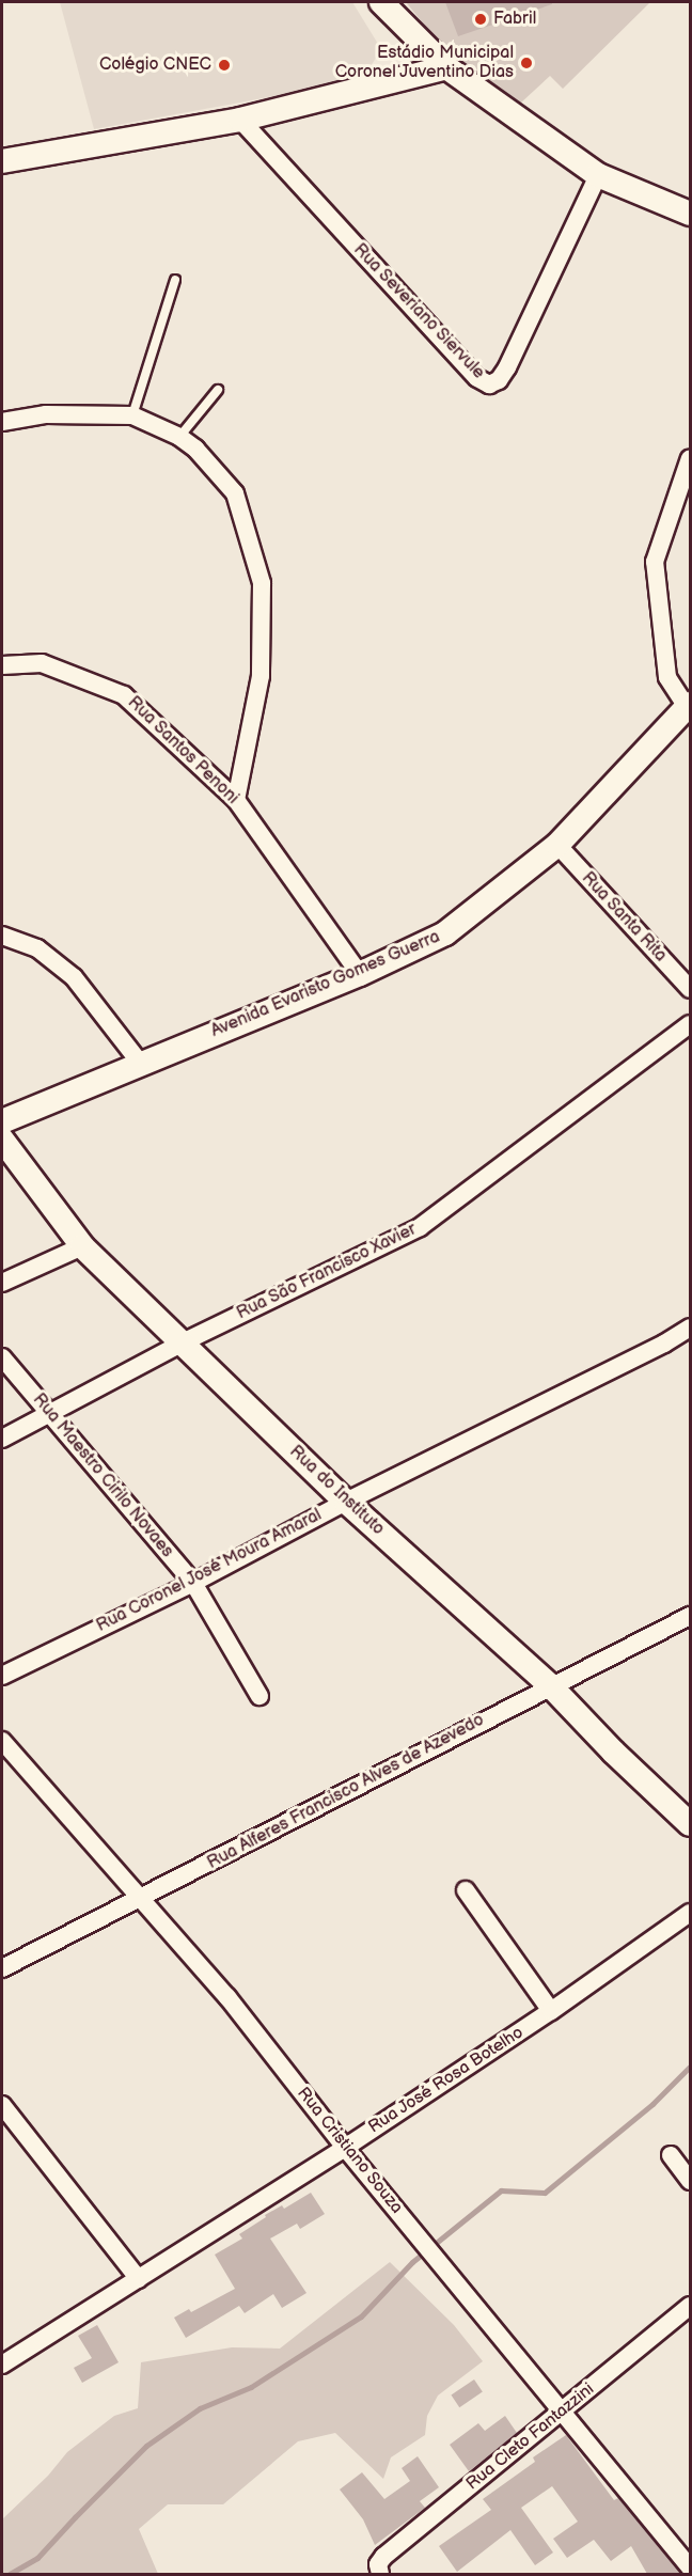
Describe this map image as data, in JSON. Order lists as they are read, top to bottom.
{
  "streets": {
    "main road": ["Avenida Evaristo Gomes Guerra", "Rua do Instituto"],
    "street": [
      "Rua Severiano Siervule",
      "Rua Santos Penoni",
      "Rua Santa Rita",
      "Rua São Francisco Xavier",
      "Rua Maestro Cirilo Novaes",
      "Rua Coronel José Moura Amaral",
      "Rua Alferes Francisco Alves de Azevedo",
      "Rua José Rosa Botelho",
      "Rua Cristiano Souza",
      "Rua Cleto Fantazzini"
    ]
  },
  "crossings": [
    ["Rua Santos Penoni", "Avenida Evaristo Gomes Guerra"],
    ["Rua Santa Rita", "Avenida Evaristo Gomes Guerra"],
    ["Rua São Francisco Xavier", "Rua Maestro Cirilo Novaes"],
    ["Rua São Francisco Xavier", "Rua do Instituto"],
    ["Rua Maestro Cirilo Novaes", "Rua Coronel José Moura Amaral"],
    ["Rua do Instituto", "Rua Coronel José Moura Amaral"],
    ["Rua do Instituto", "Rua Alferes Francisco Alves de Azevedo"],
    ["Rua Alferes Francisco Alves de Azevedo", "Rua Cristiano Souza"],
    ["Rua José Rosa Botelho", "Rua Cristiano Souza"],
    ["Rua Cristiano Souza", "Rua Cleto Fantazzini"]
  ],
  "places": ["Fabril", "Estádio Municipal Coronel Juventino Dias", "Colégio CNEC"]
}
